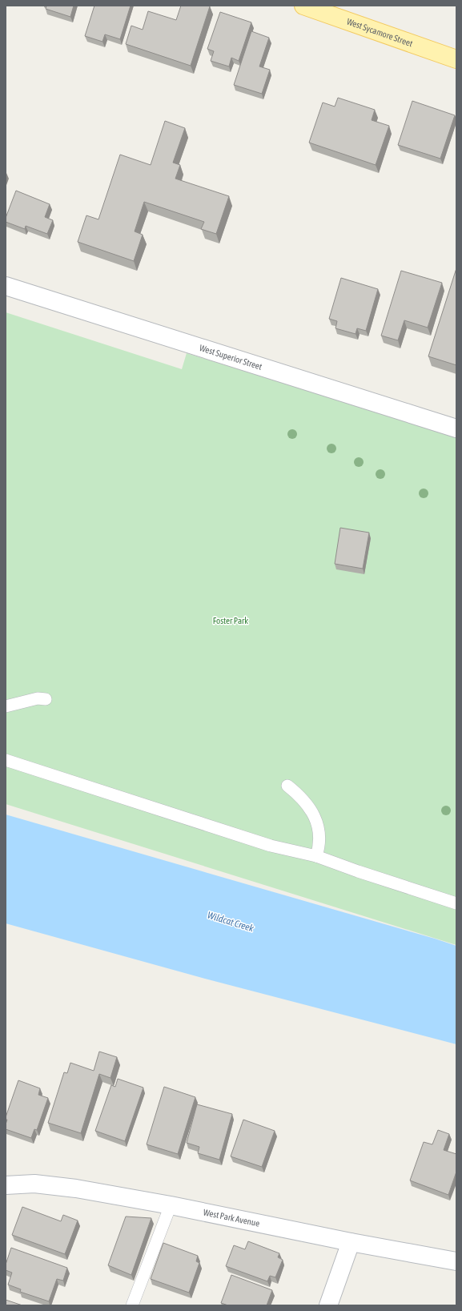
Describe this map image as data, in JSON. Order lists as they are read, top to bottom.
{
  "streets": {
    "main road": ["West Sycamore Street"],
    "street": ["West Superior Street", "West Park Avenue"]
  },
  "water": ["Wildcat Creek"],
  "parks": ["Foster Park"]
}
